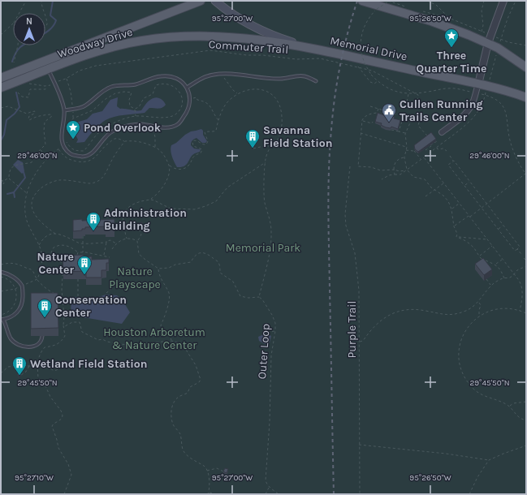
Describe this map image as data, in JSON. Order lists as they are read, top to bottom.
{
  "streets": {
    "main road": ["Woodway Drive", "Memorial Drive"],
    "path": ["Commuter Trail", "Purple Trail", "Outer Loop"]
  },
  "crossings": [
    ["Woodway Drive", "Memorial Drive"]
  ],
  "parks": ["Memorial Park", "Nature Playscape", "Houston Arboretum & Nature Center"],
  "places": {
    "place": ["Three Quarter Time", "Pond Overlook"],
    "public building": ["Cullen Running Trails Center"],
    "building": [
      "Savanna Field Station",
      "Administration Building",
      "Nature Center",
      "Conservation Center",
      "Wetland Field Station"
    ]
  },
  "north": "top",
  "coordinates": [
    "95°27'00\"W",
    "95°26'50\"W",
    "29°46'00\"N",
    "29°45'50\"N",
    "95°27'10\"W"
  ]
}
